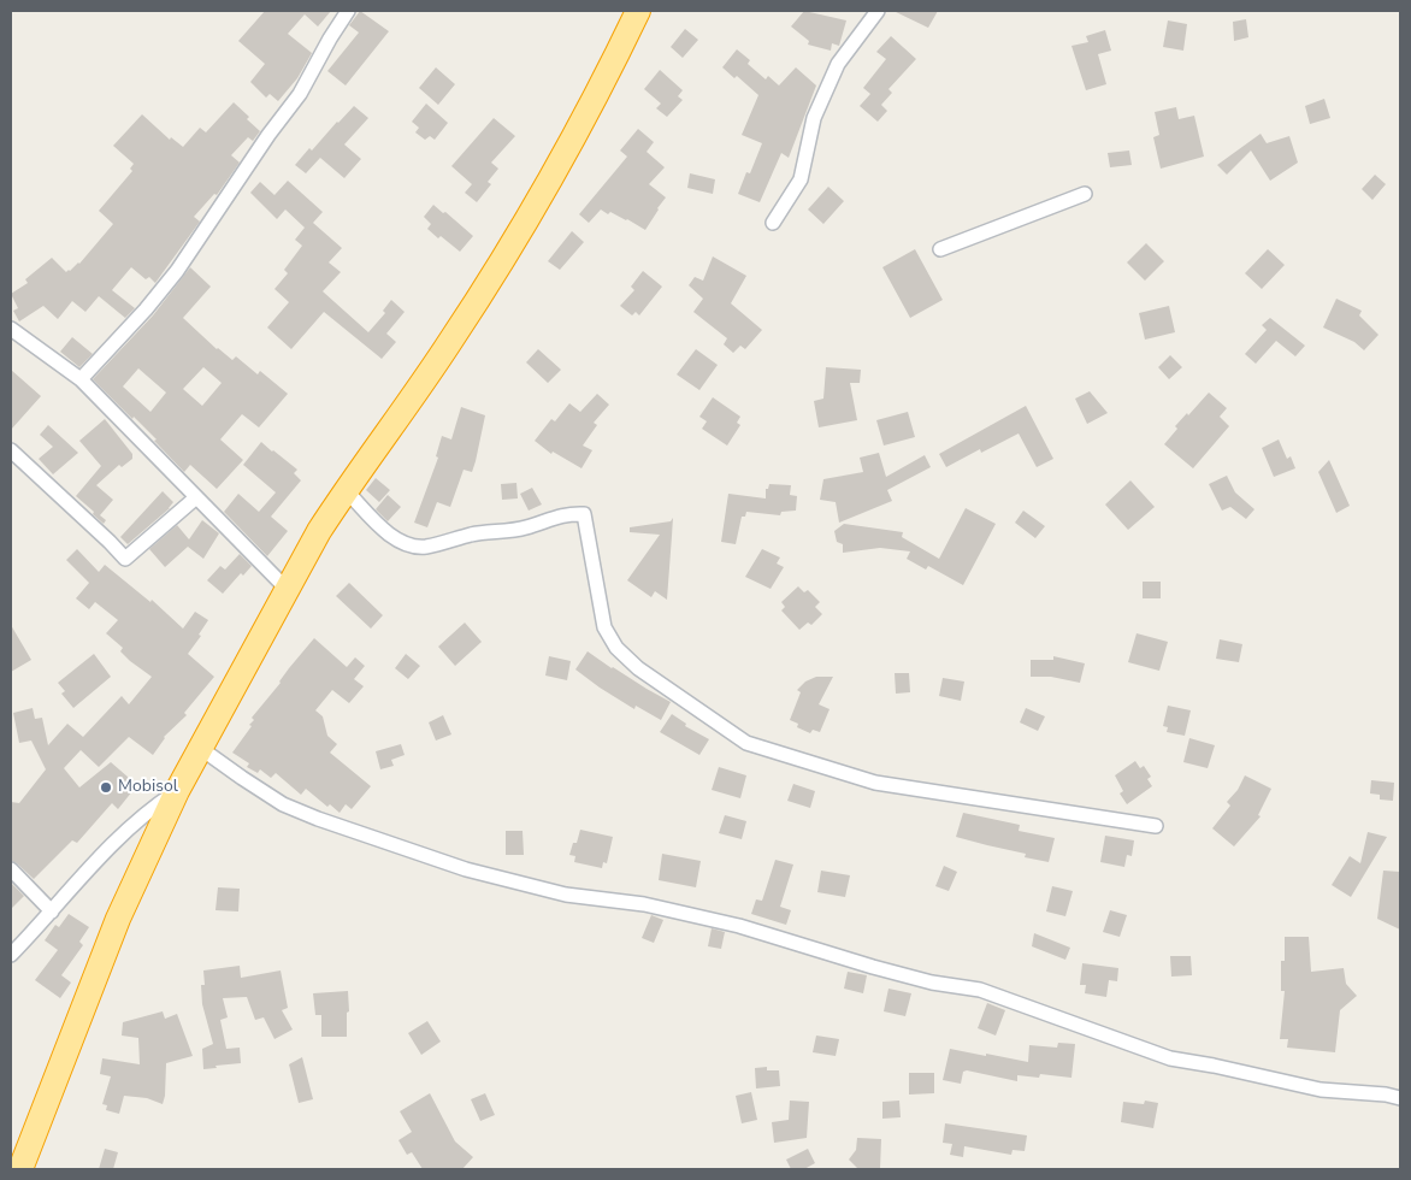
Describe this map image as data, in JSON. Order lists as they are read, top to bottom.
{
  "places": ["Mobisol"]
}
